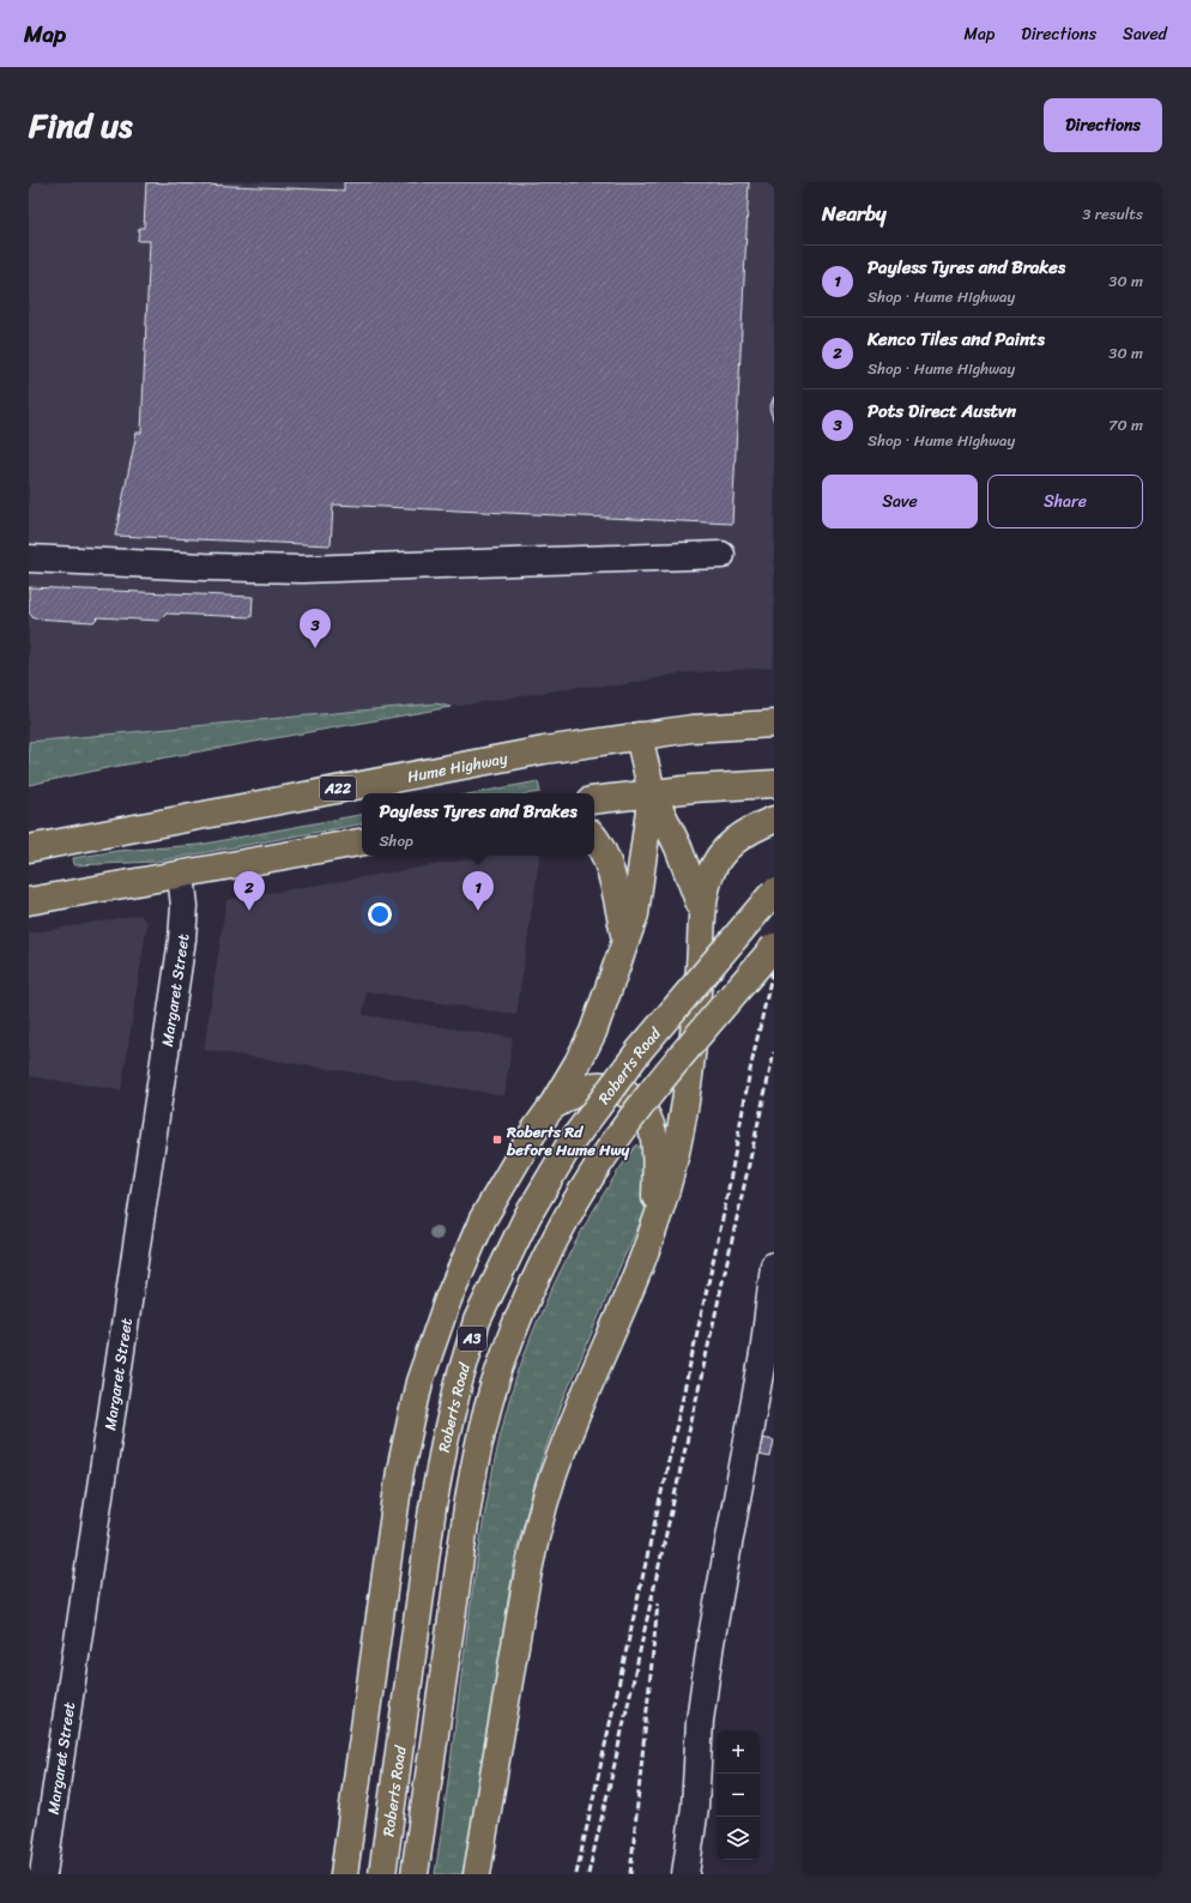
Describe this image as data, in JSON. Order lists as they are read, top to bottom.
{
  "streets": {
    "highway": [
      "Hume Highway",
      "A22",
      "Roberts Road",
      "A3"
    ],
    "street": ["Margaret Street"]
  },
  "places": {
    "transit": ["Roberts Rd before Hume Hwy"]
  },
  "page": {
    "header": "Map",
    "nav": ["Map", "Directions", "Saved"],
    "title": "Find us",
    "buttons": [
      "Directions",
      ["Save", "Share"]
    ],
    "heading": ["Nearby", "3 results"],
    "list": [
      {
        "mark": "1",
        "name": "Payless Tyres and Brakes",
        "note": "Shop · Hume Highway",
        "value": "30 m"
      },
      {
        "mark": "2",
        "name": "Kenco Tiles and Paints",
        "note": "Shop · Hume Highway",
        "value": "30 m"
      },
      {
        "mark": "3",
        "name": "Pots Direct Austvn",
        "note": "Shop · Hume Highway",
        "value": "70 m"
      }
    ],
    "pins": ["3", "1", "2"],
    "popup": ["Payless Tyres and Brakes", "Shop"],
    "map_buttons": ["+", "−"]
  }
}
